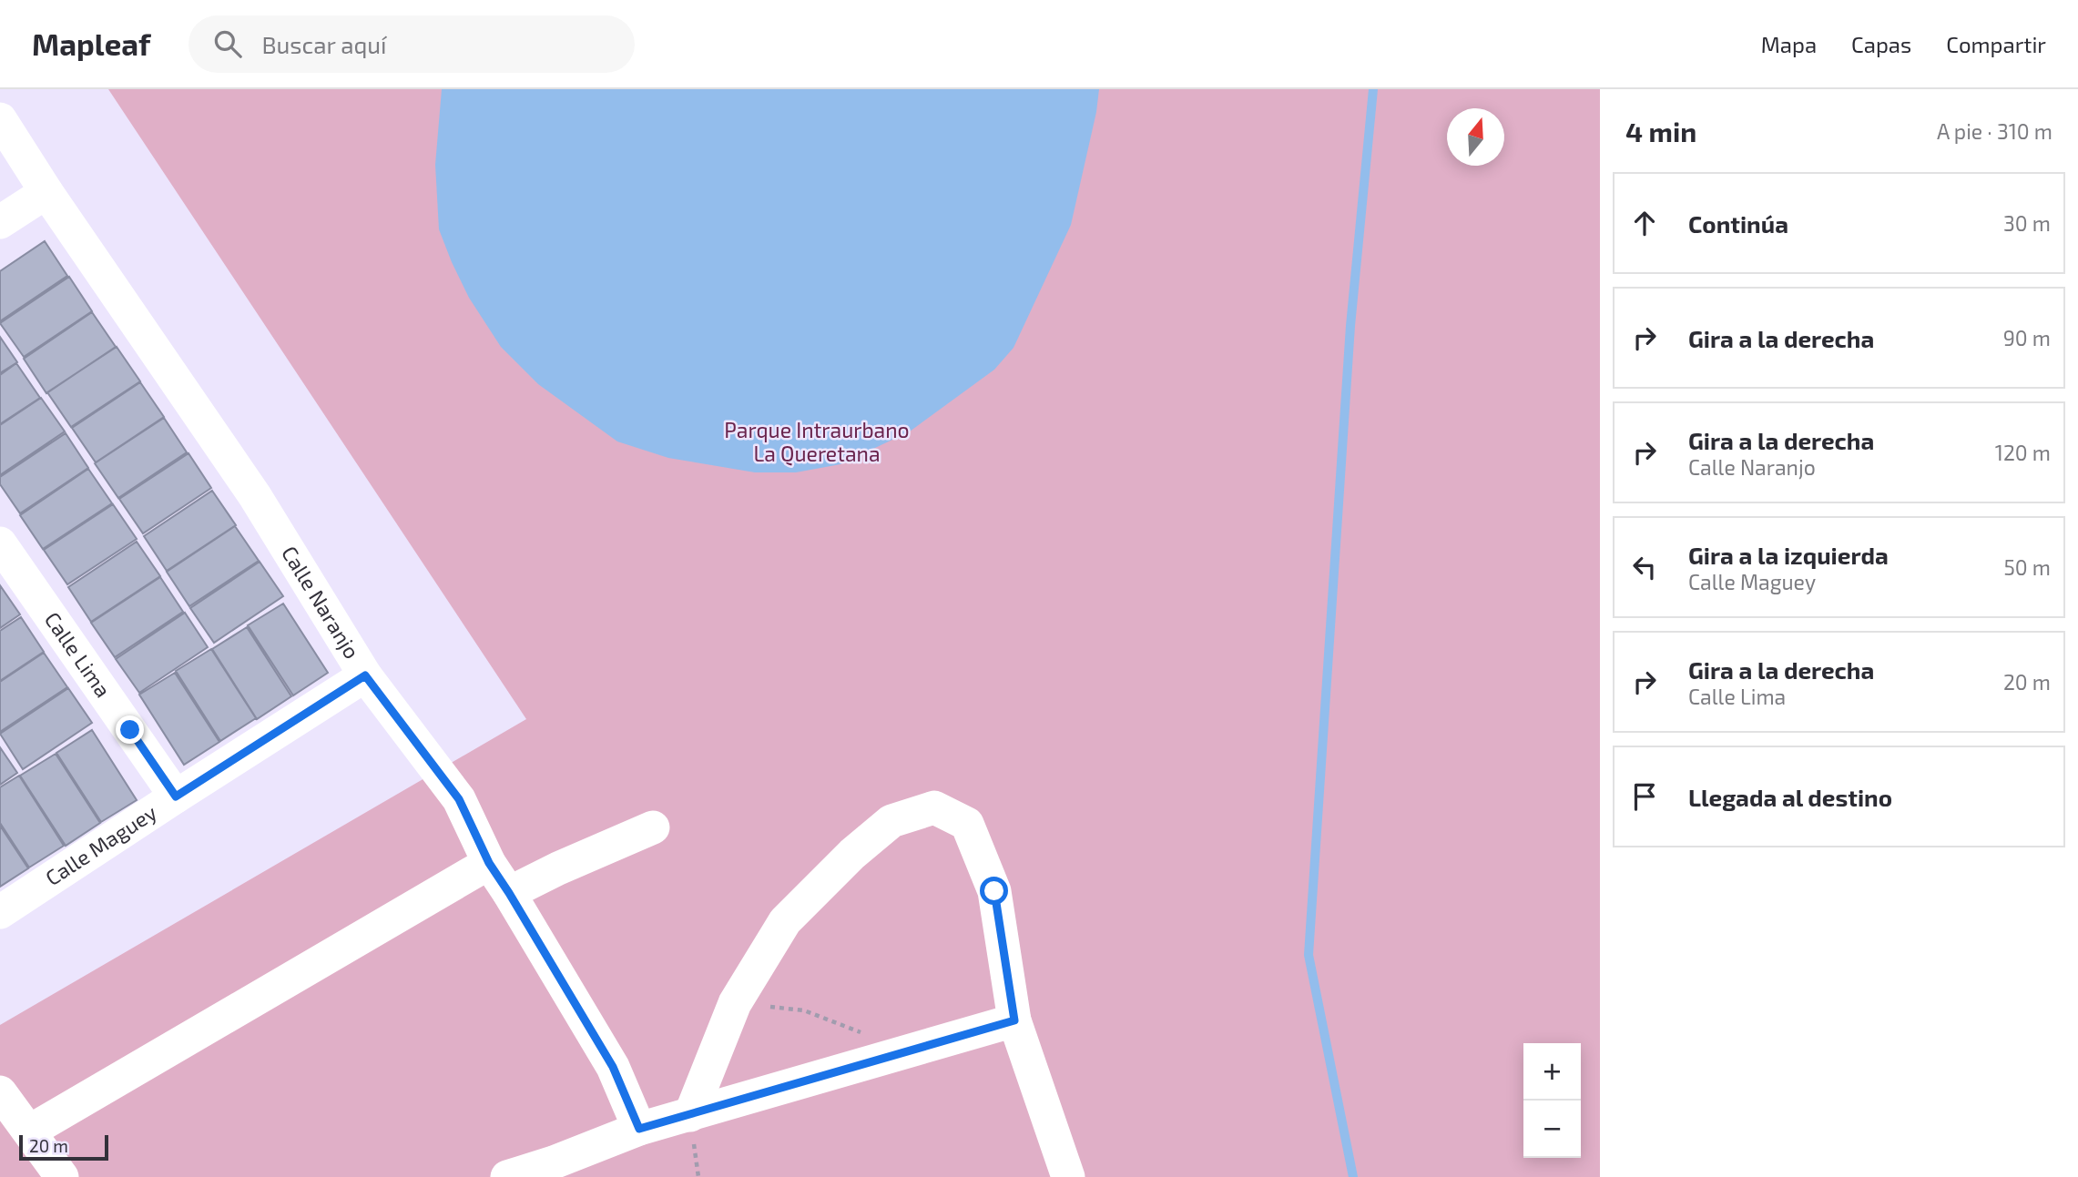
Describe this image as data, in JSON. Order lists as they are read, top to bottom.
{
  "streets": {
    "street": ["Calle Naranjo", "Calle Lima", "Calle Maguey"]
  },
  "crossings": [
    ["Calle Naranjo", "Calle Maguey"],
    ["Calle Lima", "Calle Maguey"]
  ],
  "parks": ["Parque Intraurbano La Queretana"],
  "scale_bar": "20 m",
  "north": "top",
  "page": {
    "header": "Mapleaf",
    "search": "Buscar aquí",
    "nav": ["Mapa", "Capas", "Compartir"],
    "heading": ["4 min", "A pie · 310 m"],
    "list": [
      ["Continúa", "30 m"],
      ["Gira a la derecha", "90 m"],
      ["Gira a la derecha", "Calle Naranjo", "120 m"],
      ["Gira a la izquierda", "Calle Maguey", "50 m"],
      ["Gira a la derecha", "Calle Lima", "20 m"],
      "Llegada al destino"
    ],
    "map_buttons": ["+", "−"],
    "scale": "20 m"
  }
}
